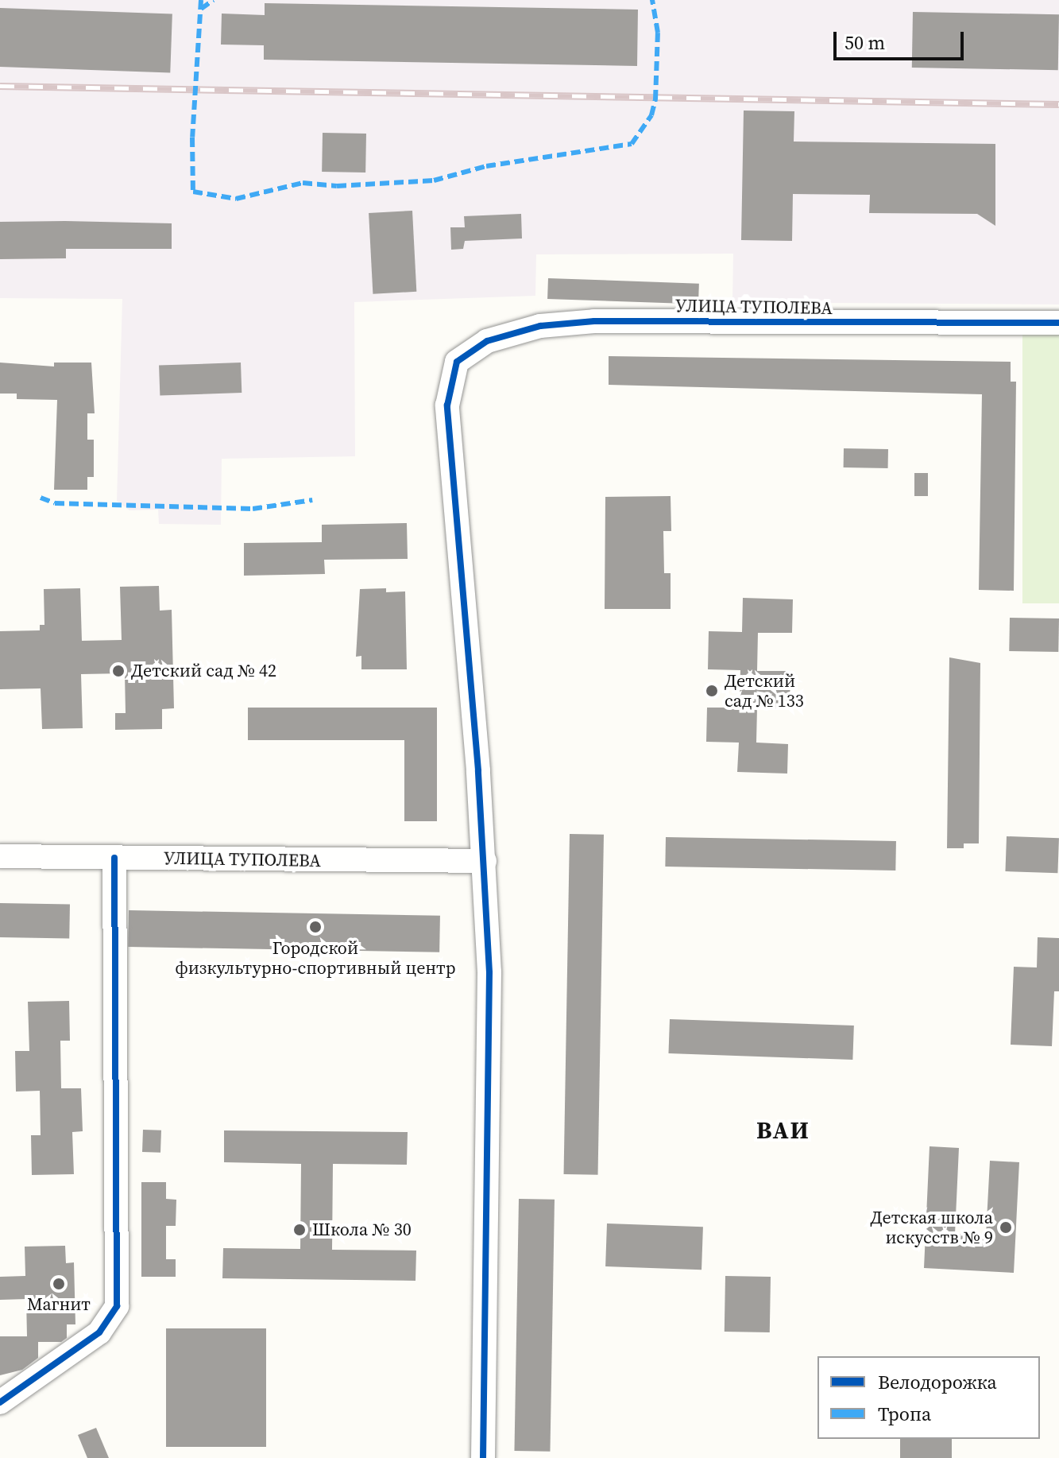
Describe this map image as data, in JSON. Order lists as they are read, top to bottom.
{
  "streets": {
    "street": ["УЛИЦА ТУПОЛЕВА"]
  },
  "districts": ["ВАИ"],
  "places": [
    "Детский сад № 42",
    "Детский сад № 133",
    "Городской физкультурно-спортивный центр",
    "Детская школа искусств № 9",
    "Школа № 30",
    "Магнит"
  ],
  "legend": ["Велодорожка", "Тропа"],
  "scale_bar": "50 m"
}
